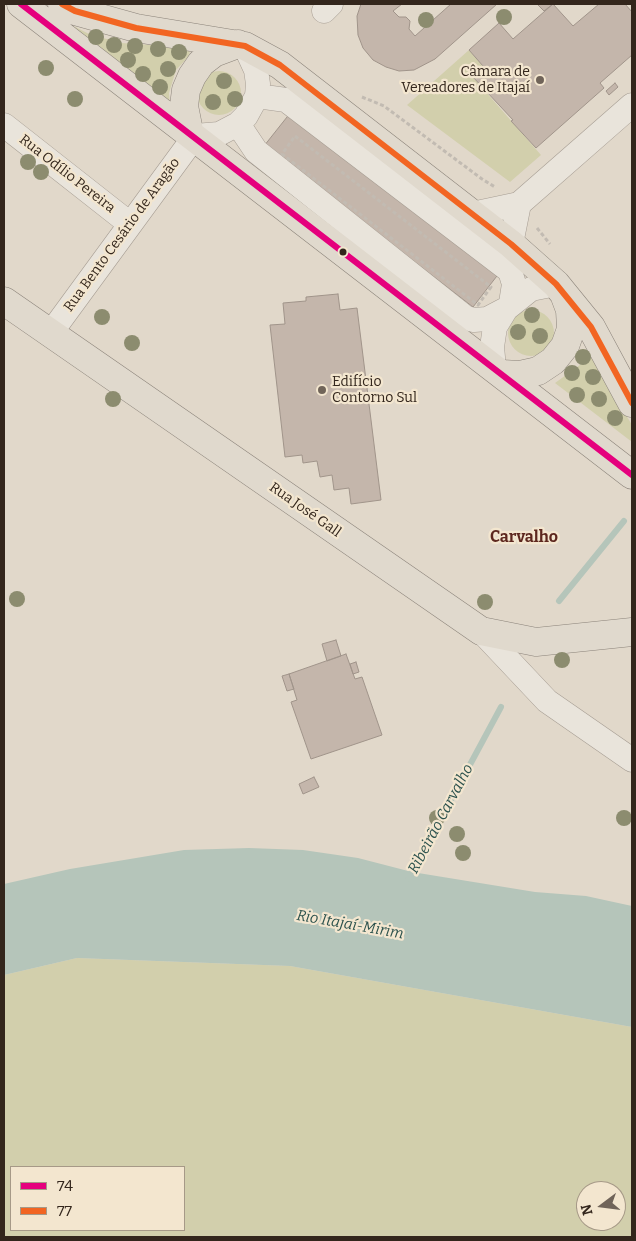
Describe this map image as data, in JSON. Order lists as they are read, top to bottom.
{
  "streets": {
    "main road": ["Rua José Gall"],
    "street": ["Rua Odílio Pereira", "Rua Bento Cesário de Aragão"]
  },
  "crossings": [
    ["Rua Odílio Pereira", "Rua Bento Cesário de Aragão"],
    ["Rua Bento Cesário de Aragão", "Rua José Gall"]
  ],
  "districts": ["Carvalho"],
  "water": ["Ribeirão Carvalho", "Rio Itajaí-Mirim"],
  "places": ["Câmara de Vereadores de Itajaí", "Edifício Contorno Sul"],
  "lines": ["transit line 74", "transit line 77"],
  "legend": ["74", "77"],
  "north": "left"
}
